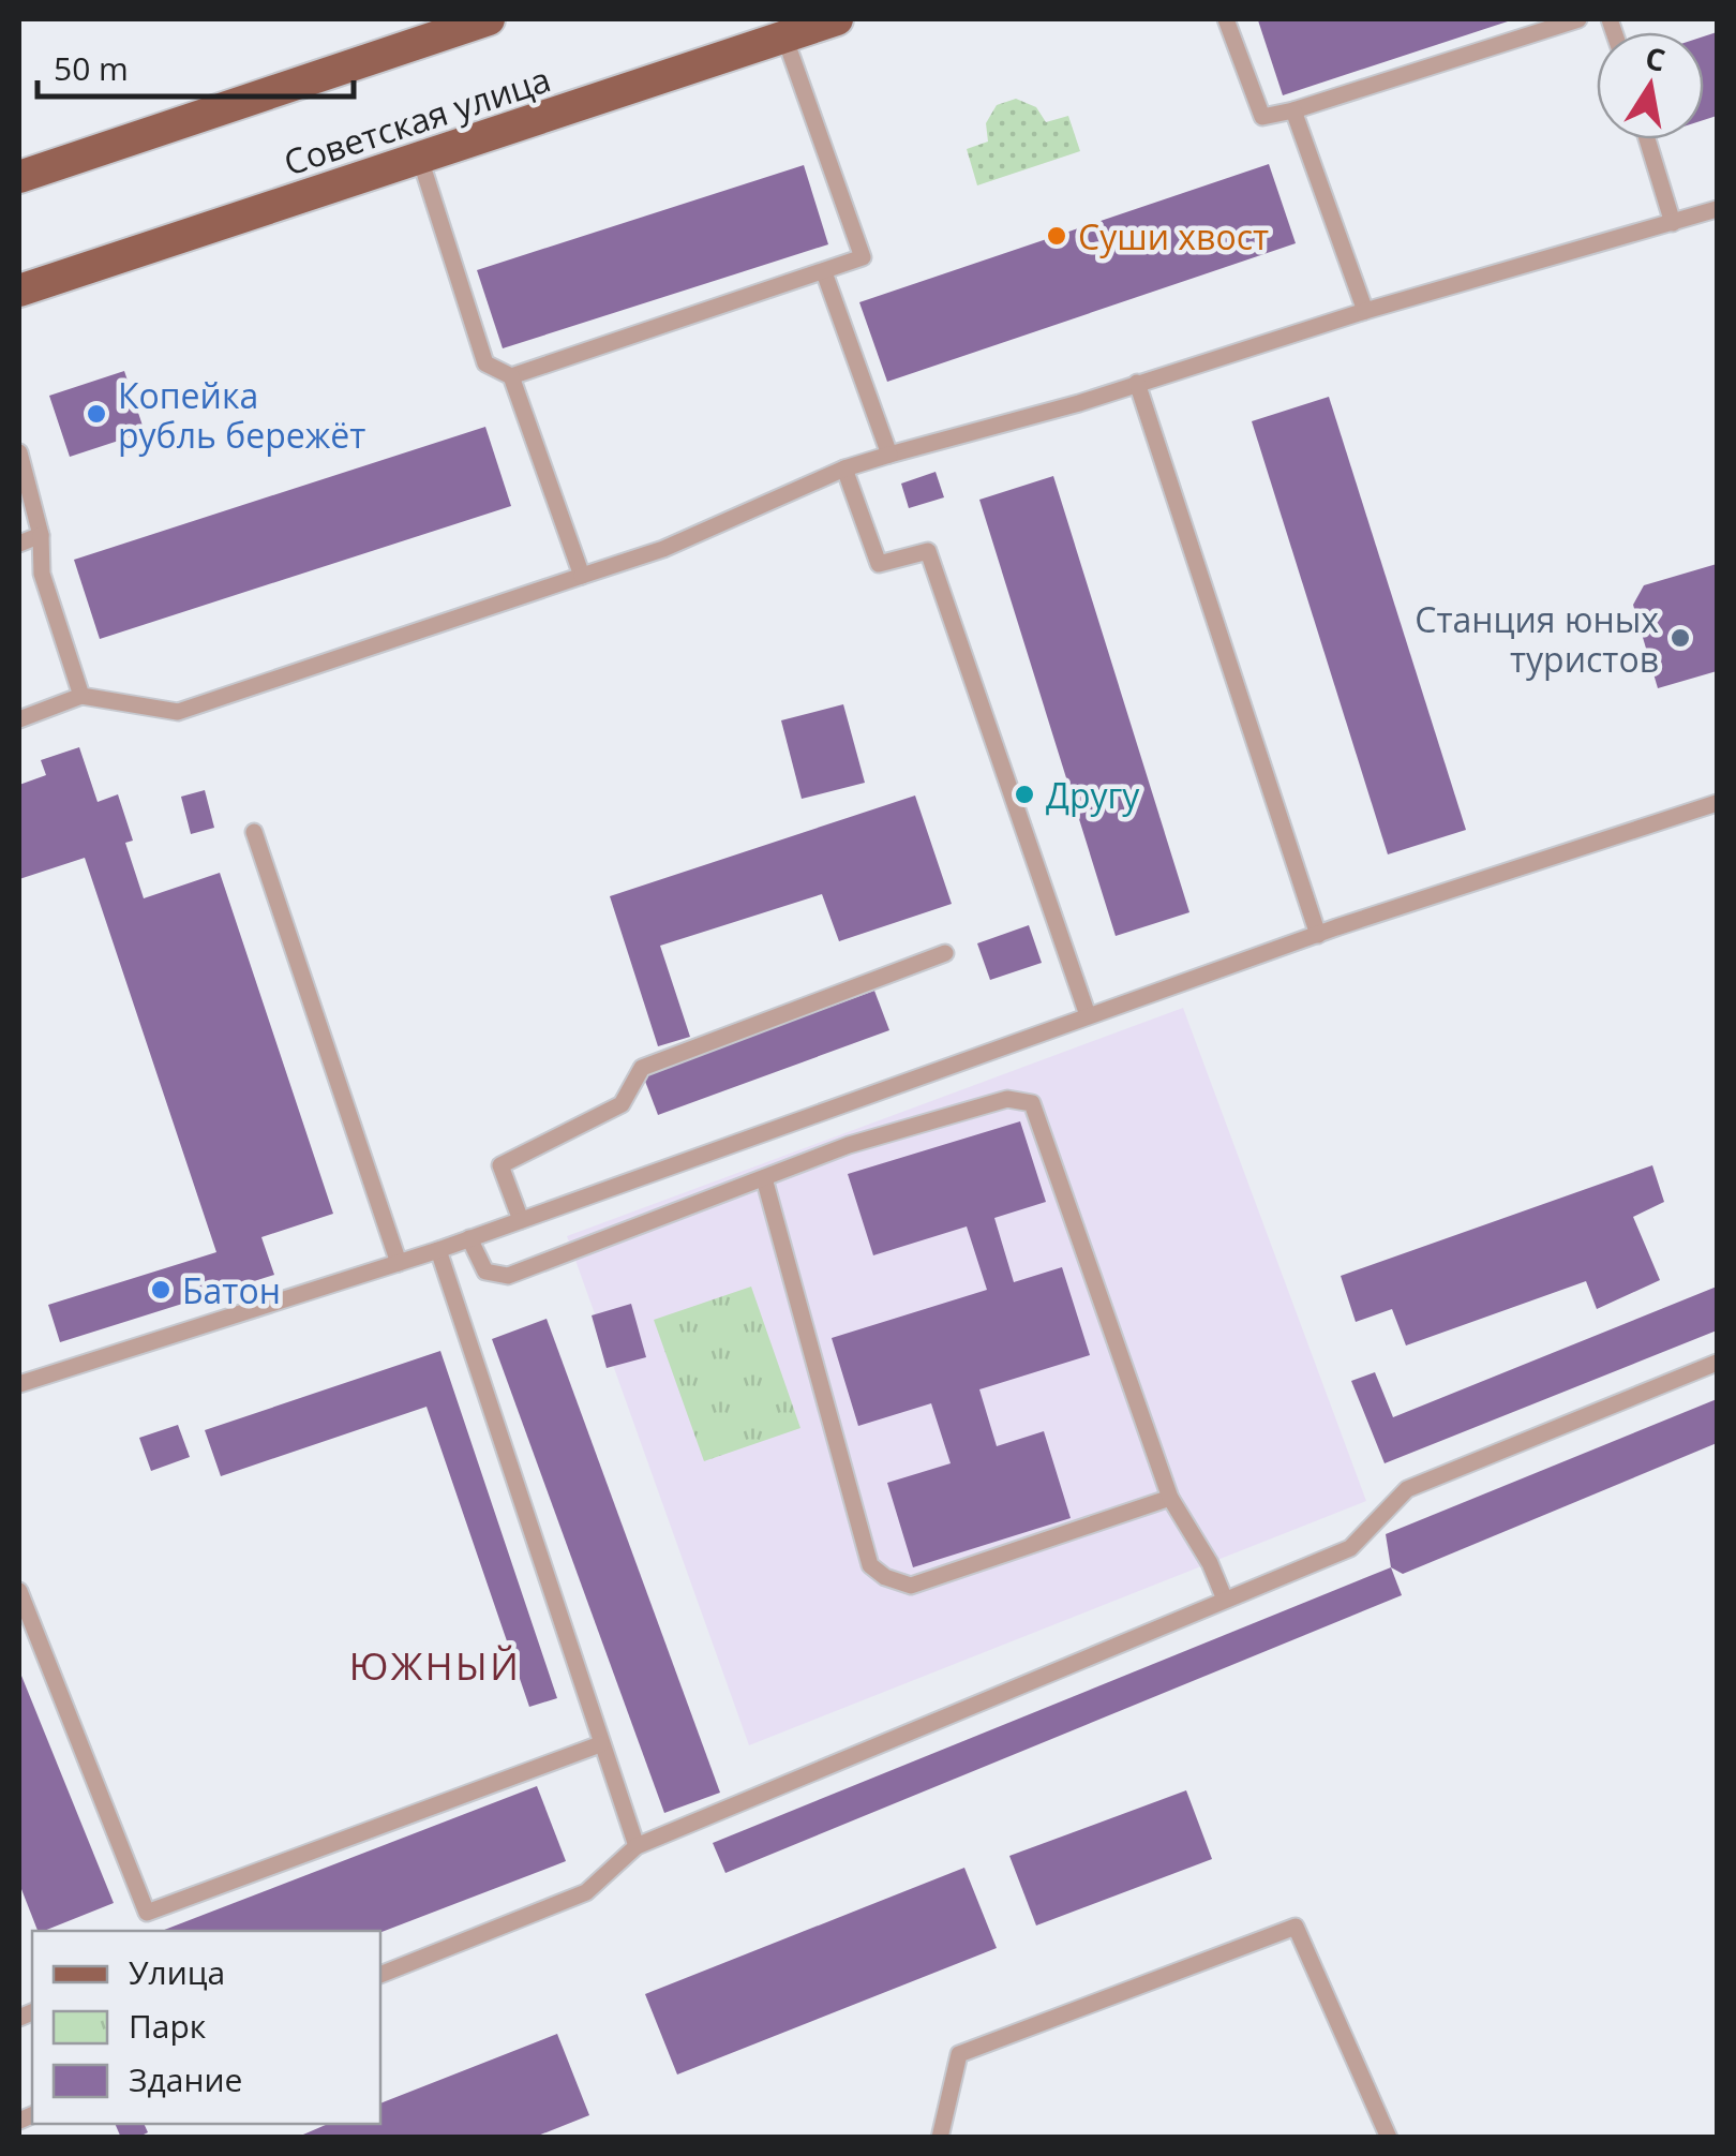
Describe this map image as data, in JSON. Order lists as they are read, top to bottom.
{
  "streets": {
    "main road": ["Советская улица"]
  },
  "districts": ["ЮЖНЫЙ"],
  "places": [
    "Суши хвост",
    "Копейка рубль бережёт",
    "Станция юных туристов",
    "Другу",
    "Батон"
  ],
  "legend": ["Улица", "Парк", "Здание"],
  "scale_bar": "50 m",
  "north": "top"
}
